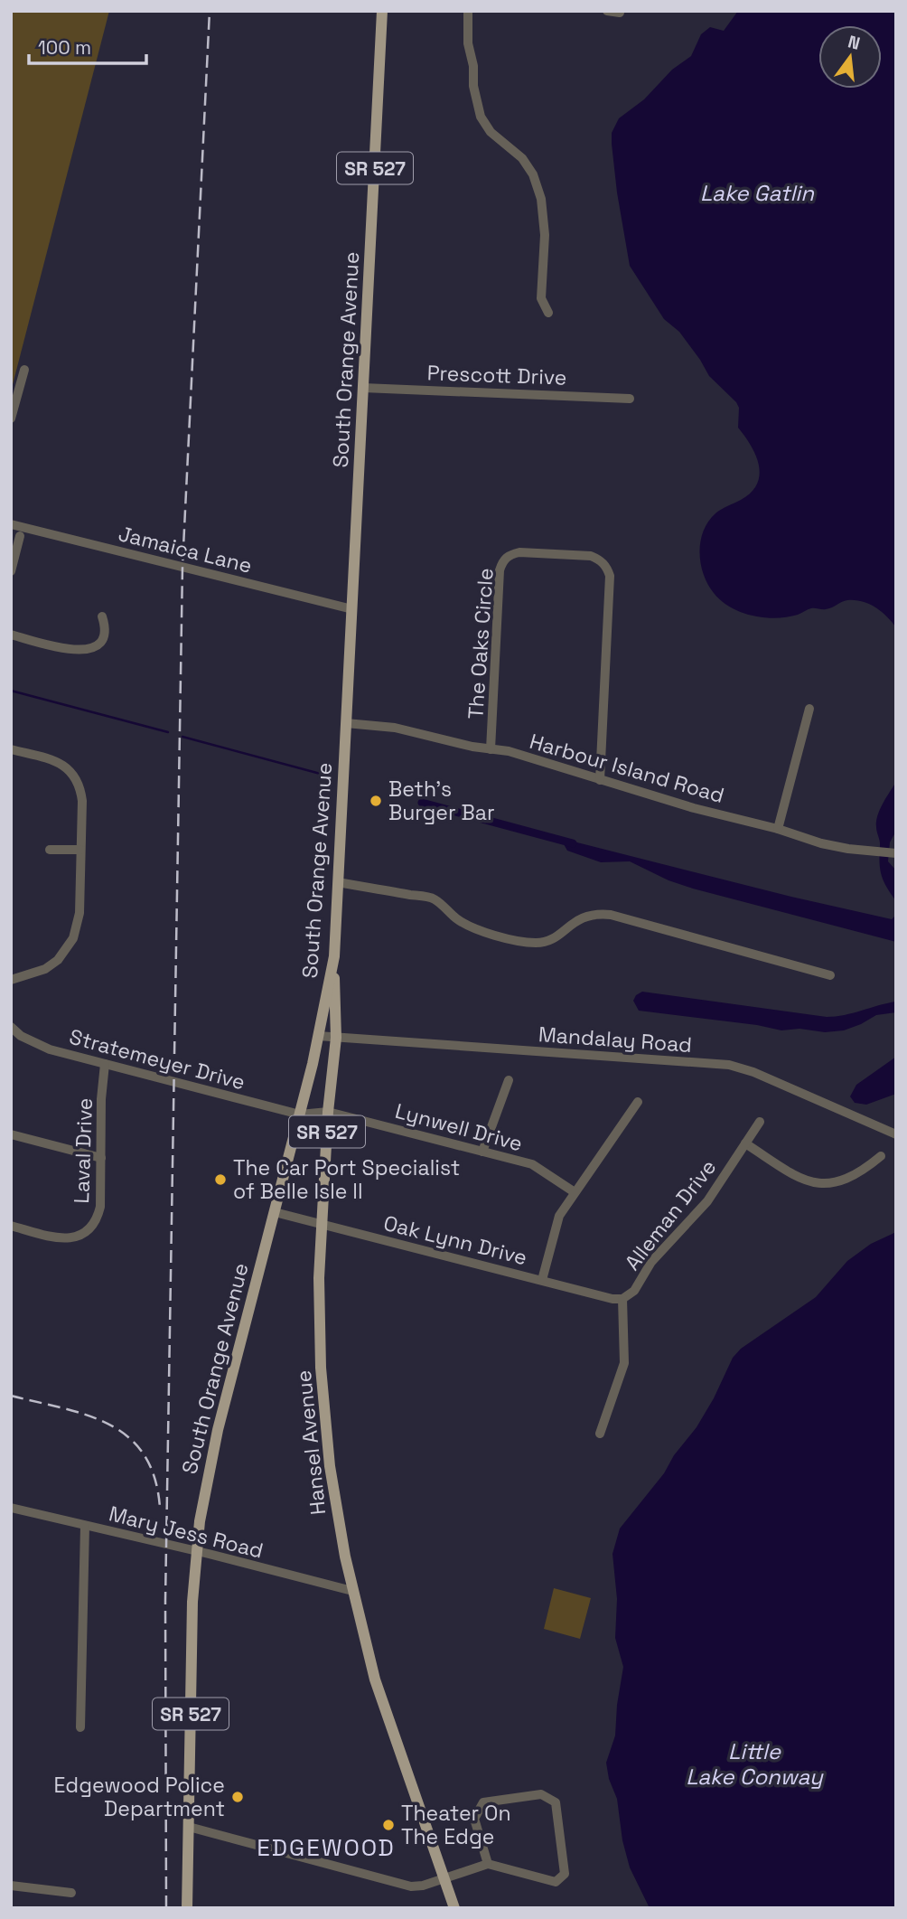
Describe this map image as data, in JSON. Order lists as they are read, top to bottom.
{
  "streets": {
    "main road": ["SR 527", "South Orange Avenue", "Hansel Avenue"],
    "street": [
      "Prescott Drive",
      "Jamaica Lane",
      "The Oaks Circle",
      "Harbour Island Road",
      "Mandalay Road",
      "Stratemeyer Drive",
      "Lynwell Drive",
      "Laval Drive",
      "Alleman Drive",
      "Oak Lynn Drive",
      "Mary Jess Road"
    ]
  },
  "crossings": [
    ["South Orange Avenue", "Prescott Drive"],
    ["South Orange Avenue", "Jamaica Lane"],
    ["South Orange Avenue", "Harbour Island Road"],
    ["South Orange Avenue", "Mandalay Road"],
    ["South Orange Avenue", "Stratemeyer Drive"],
    ["South Orange Avenue", "Lynwell Drive"],
    ["South Orange Avenue", "Oak Lynn Drive"],
    ["South Orange Avenue", "Hansel Avenue"],
    ["South Orange Avenue", "Mary Jess Road"],
    ["The Oaks Circle", "Harbour Island Road"],
    ["Mandalay Road", "Hansel Avenue"],
    ["Stratemeyer Drive", "Lynwell Drive"],
    ["Stratemeyer Drive", "Laval Drive"],
    ["Lynwell Drive", "Hansel Avenue"],
    ["Alleman Drive", "Oak Lynn Drive"],
    ["Oak Lynn Drive", "Hansel Avenue"],
    ["Hansel Avenue", "Mary Jess Road"]
  ],
  "districts": ["EDGEWOOD"],
  "water": ["Lake Gatlin", "Little Lake Conway"],
  "places": [
    "Beth's Burger Bar",
    "The Car Port Specialist of Belle Isle ll",
    "Edgewood Police Department",
    "Theater On The Edge"
  ],
  "scale_bar": "100 m",
  "north": "top"
}
